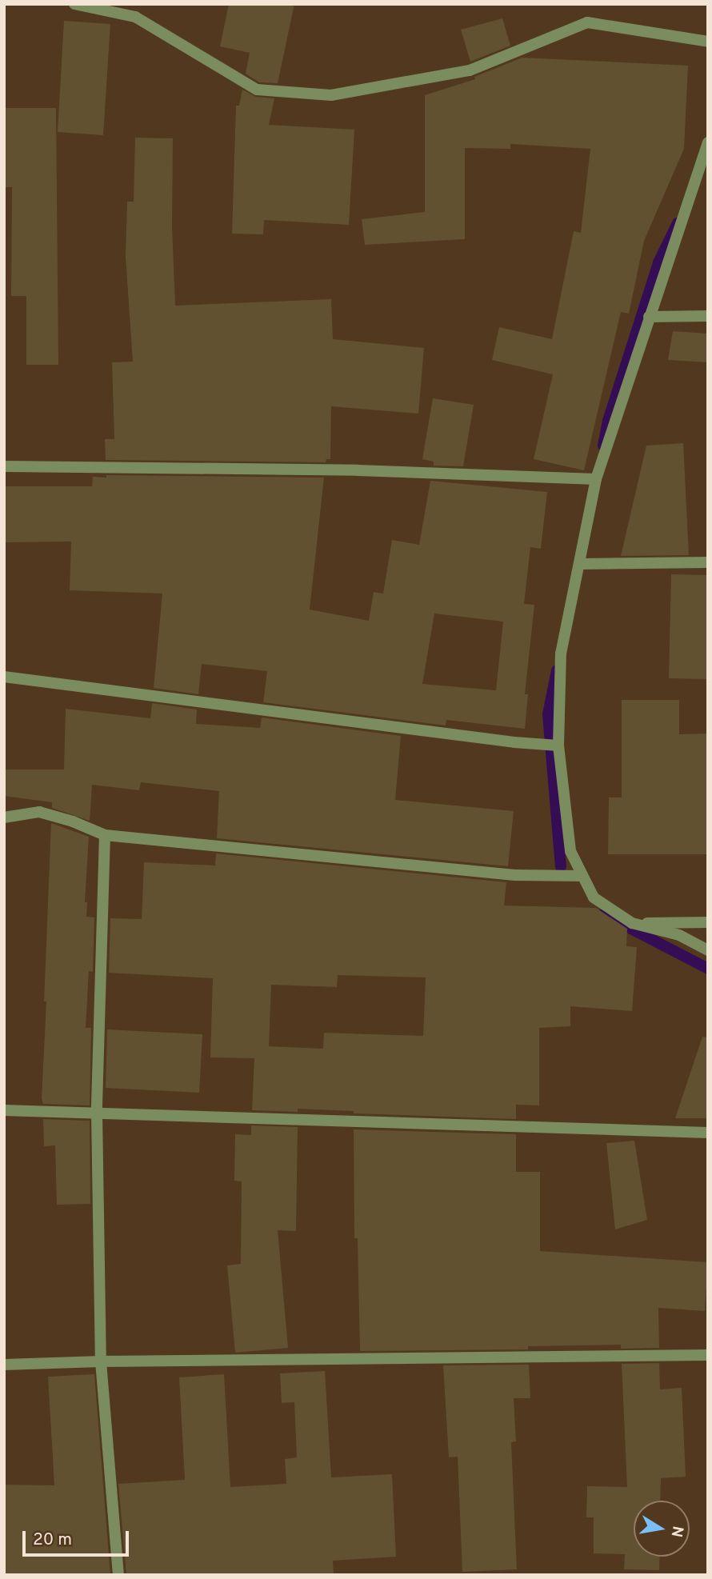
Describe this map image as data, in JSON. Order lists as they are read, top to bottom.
{
  "scale_bar": "20 m",
  "north": "right"
}
